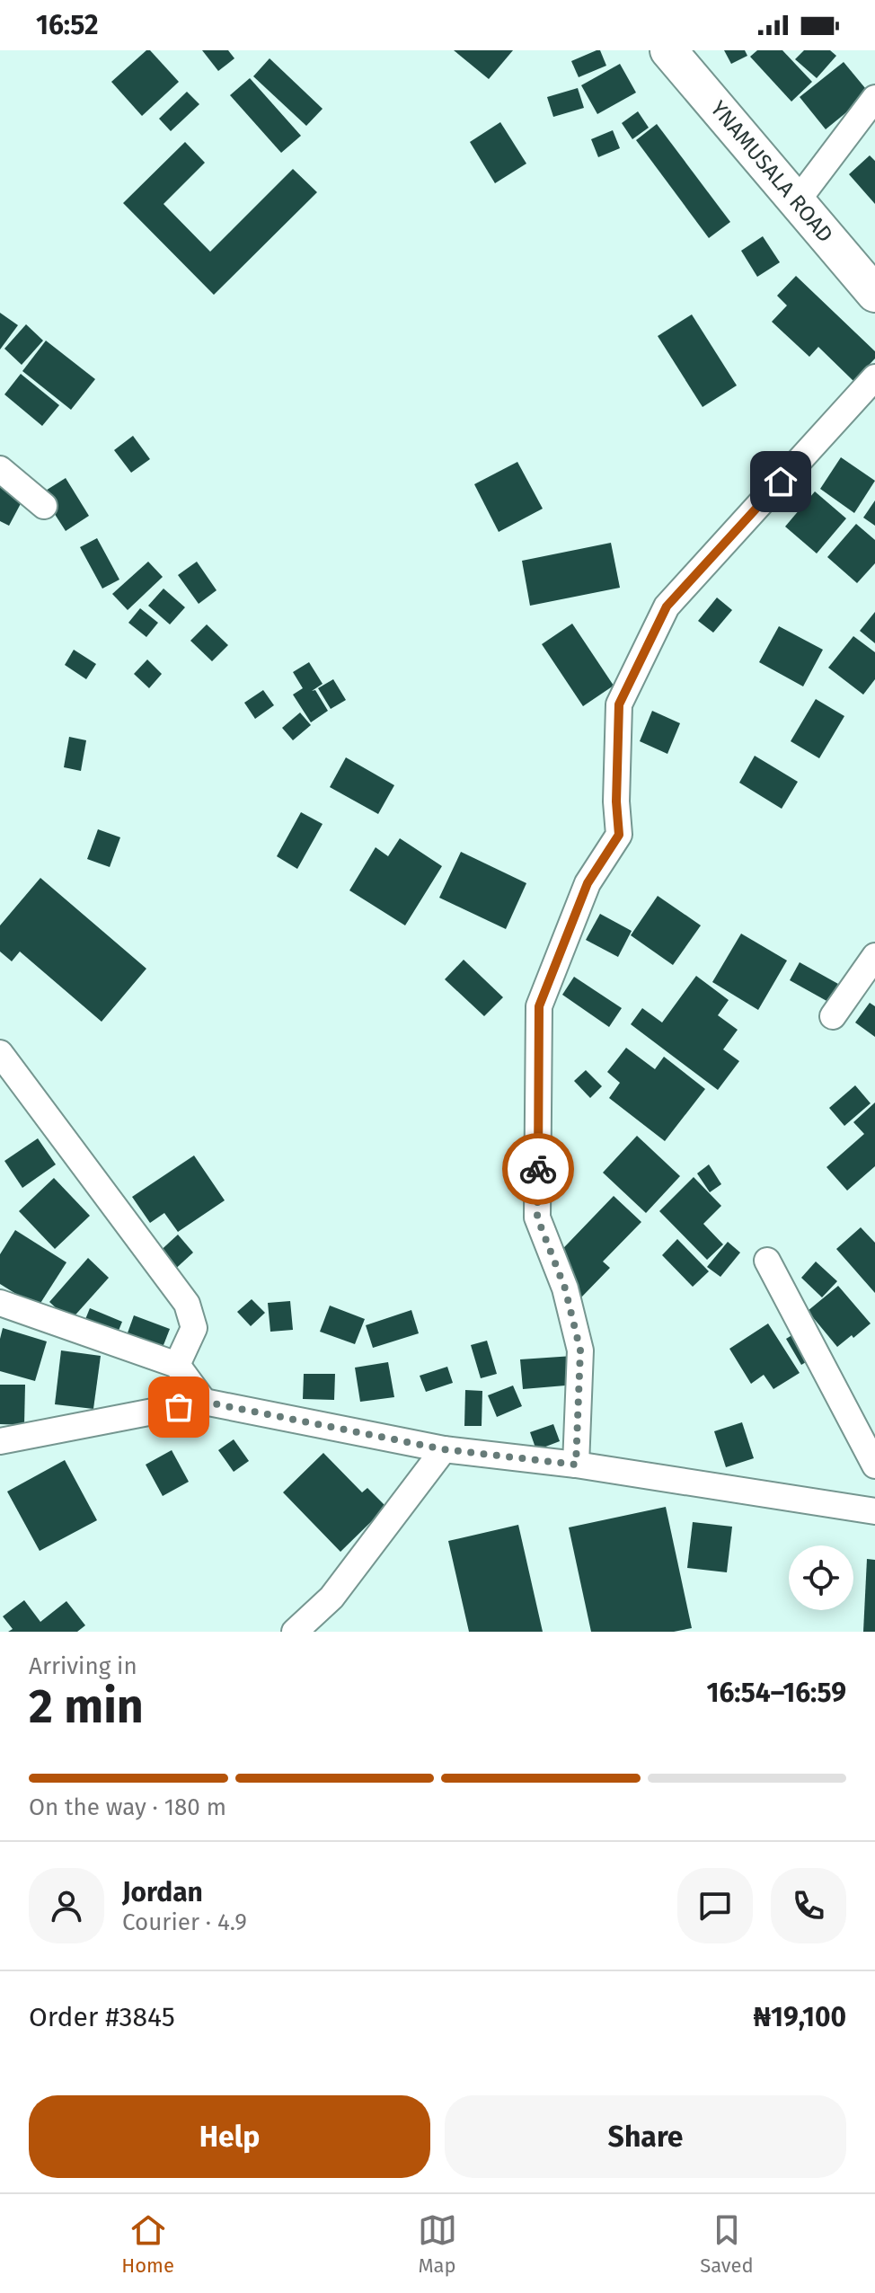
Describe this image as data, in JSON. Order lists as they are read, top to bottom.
{
  "streets": {
    "main road": ["YNAMUSALA ROAD"]
  },
  "page": {
    "status": "16:52",
    "heading": ["2 min", "Arriving in", "16:54–16:59"],
    "panel": [
      "Jordan",
      "Courier · 4.9",
      "Order #3845",
      "₦19,100"
    ],
    "bar": "On the way · 180 m",
    "buttons": ["Help", "Share"],
    "tabs": ["Home", "Map", "Saved"]
  }
}
